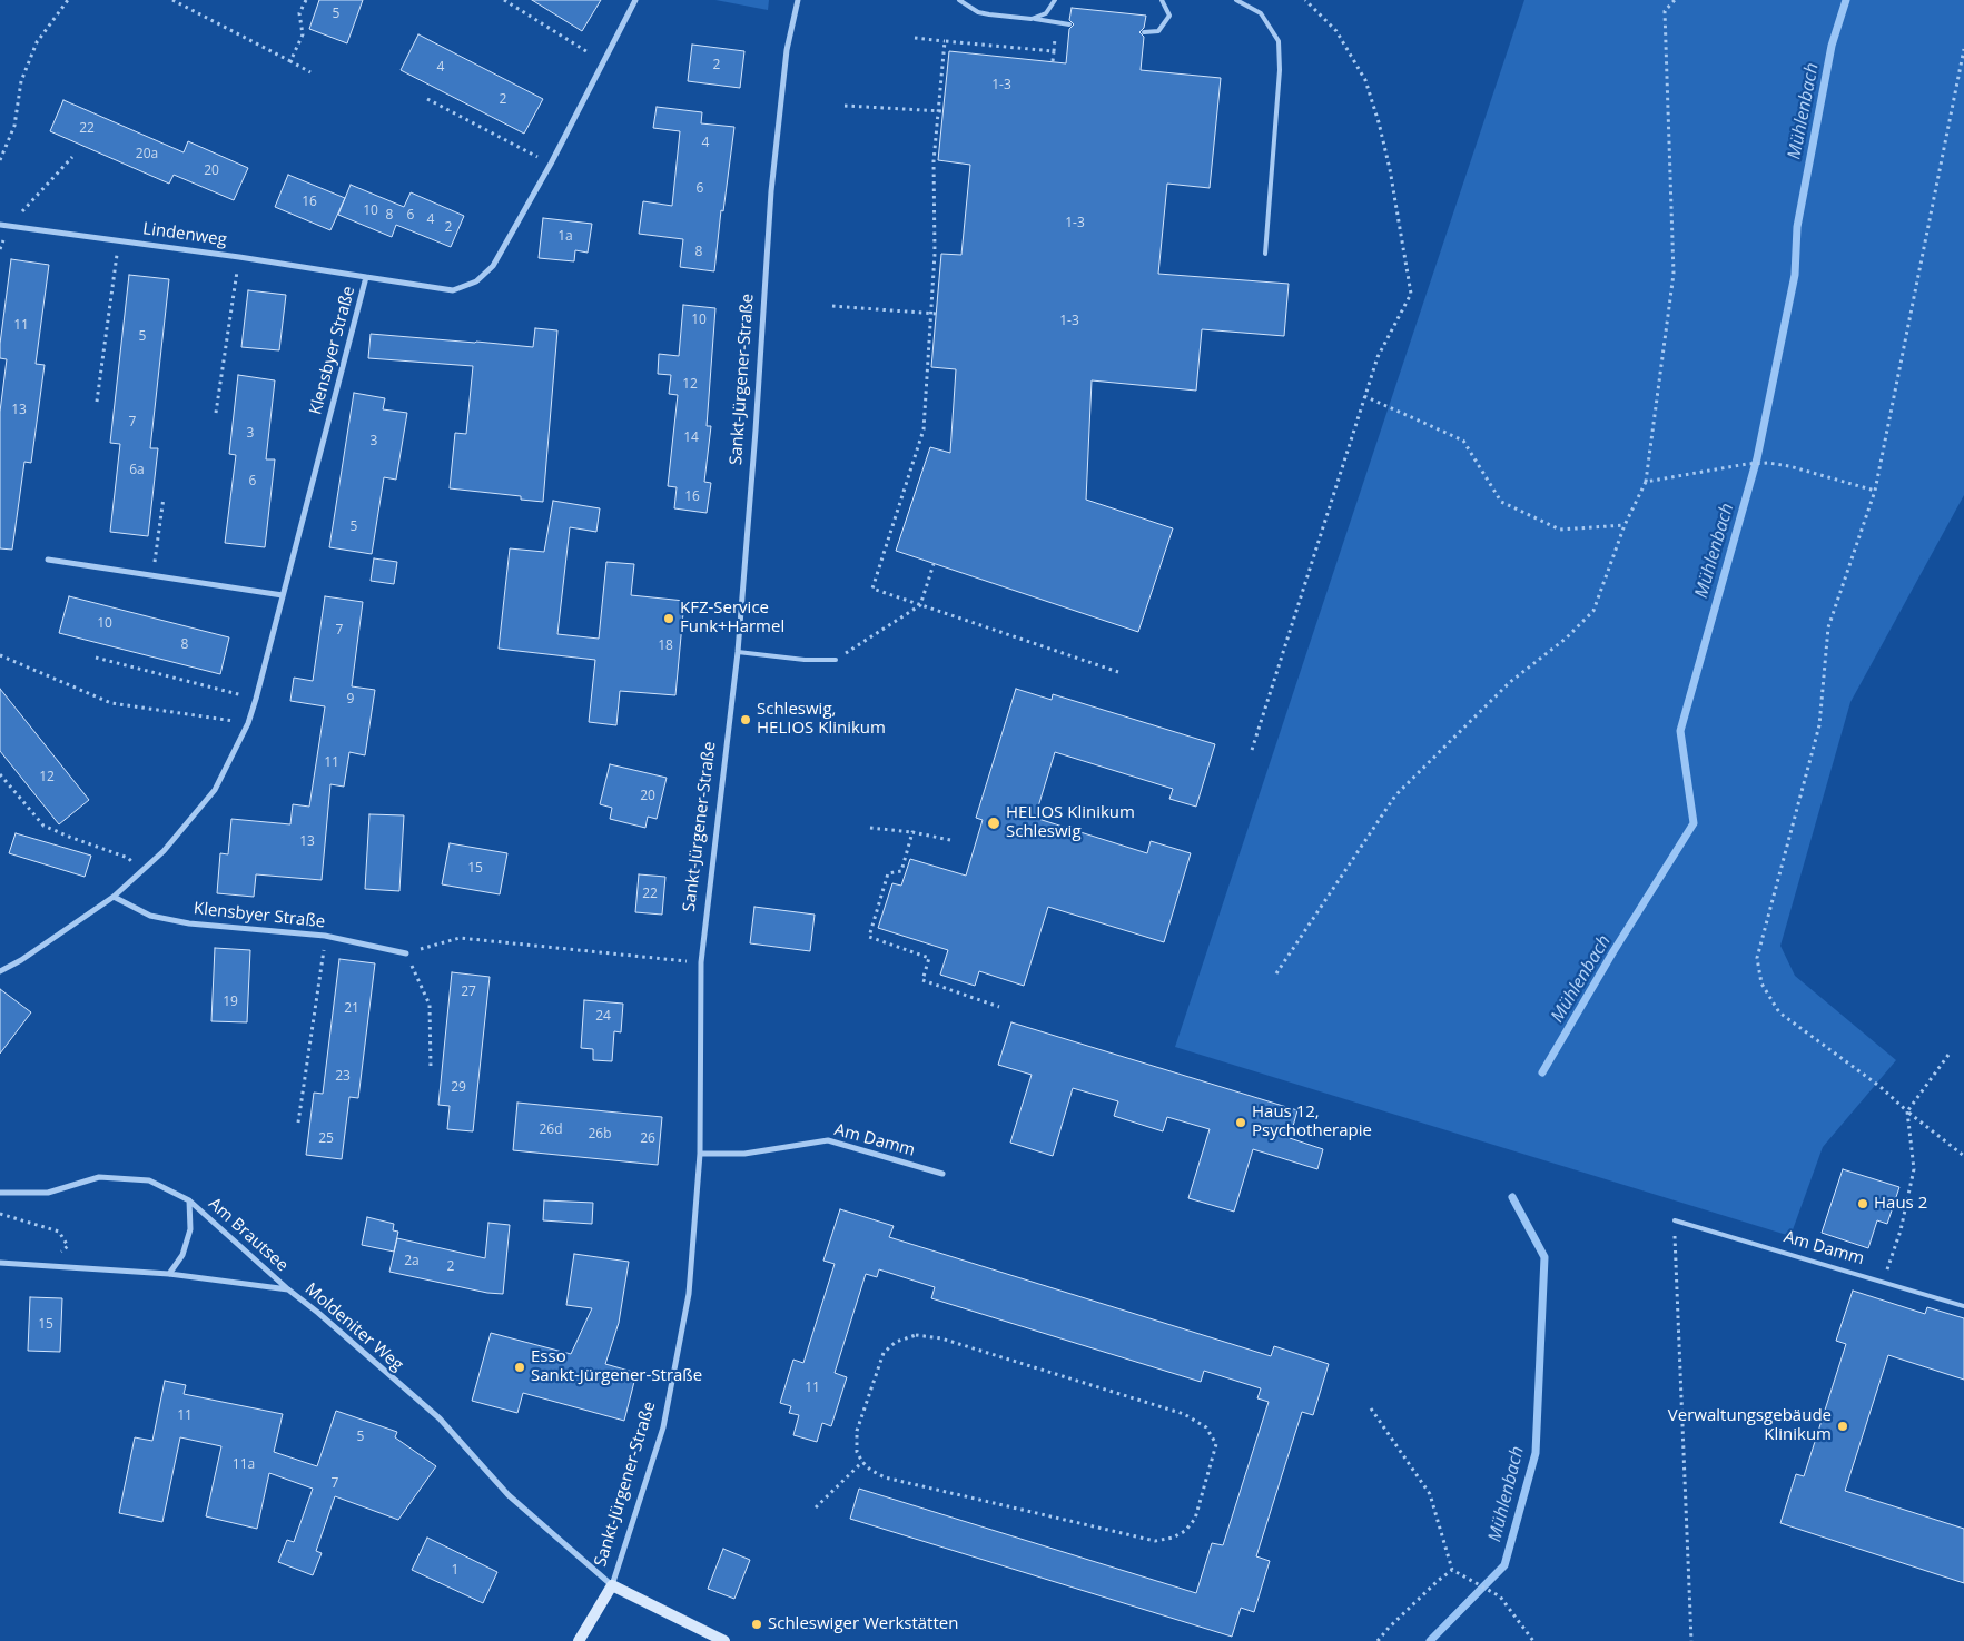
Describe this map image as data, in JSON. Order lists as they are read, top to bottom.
{
  "streets": {
    "street": [
      "Lindenweg",
      "Klensbyer Straße",
      "Sankt-Jürgener-Straße",
      "Am Damm",
      "Am Brautsee",
      "Moldeniter Weg"
    ]
  },
  "crossings": [
    ["Lindenweg", "Klensbyer Straße"],
    ["Sankt-Jürgener-Straße", "Am Damm"],
    ["Sankt-Jürgener-Straße", "Moldeniter Weg"],
    ["Am Brautsee", "Moldeniter Weg"]
  ],
  "water": ["Mühlenbach"],
  "places": [
    "KFZ-Service Funk+Harmel",
    "Schleswig, HELIOS Klinikum",
    "HELIOS Klinikum Schleswig",
    "Haus 12, Psychotherapie",
    "Haus 2",
    "Esso Sankt-Jürgener-Straße",
    "Verwaltungsgebäude Klinikum",
    "Schleswiger Werkstätten"
  ],
  "house_numbers": [
    "5",
    "2",
    "4",
    "1-3",
    "2",
    "22",
    "4",
    "20a",
    "20",
    "6",
    "16",
    "10",
    "8",
    "6",
    "4",
    "1-3",
    "2",
    "1a",
    "8",
    "10",
    "1-3",
    "11",
    "5",
    "12",
    "13",
    "7",
    "3",
    "14",
    "3",
    "6a",
    "6",
    "16",
    "5",
    "10",
    "7",
    "8",
    "18",
    "9",
    "11",
    "12",
    "20",
    "13",
    "15",
    "22",
    "27",
    "19",
    "21",
    "24",
    "23",
    "29",
    "26d",
    "26b",
    "25",
    "26",
    "2a",
    "2",
    "15",
    "11",
    "11",
    "5",
    "11a",
    "7",
    "1"
  ]
}
